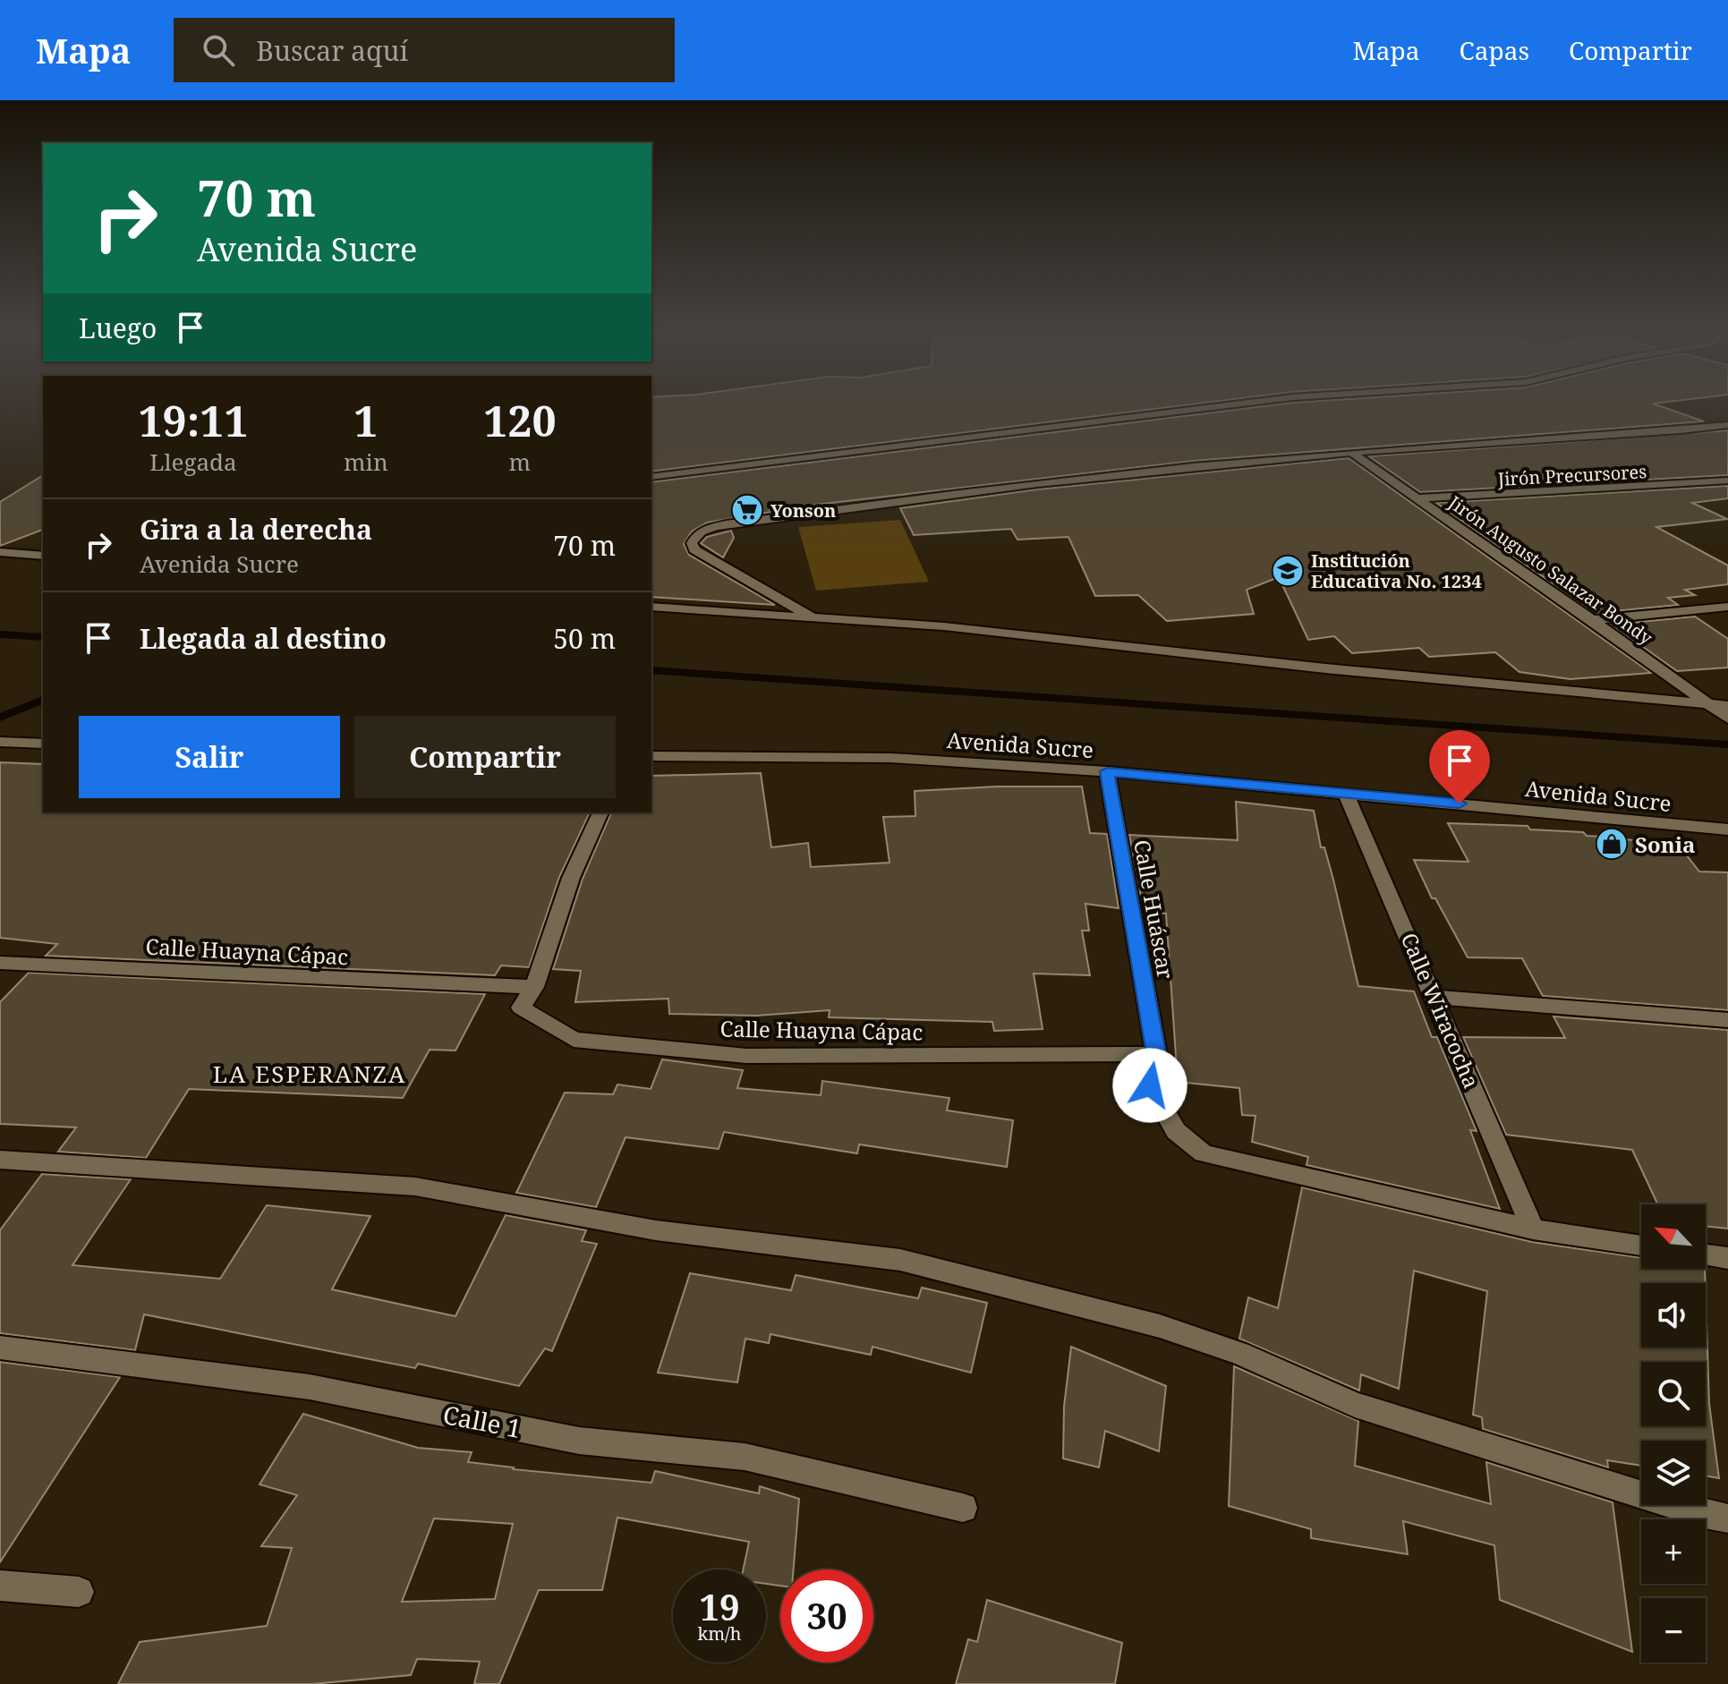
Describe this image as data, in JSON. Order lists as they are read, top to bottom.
{
  "streets": {
    "street": [
      "Jirón Precursores",
      "Jirón Augusto Salazar Bondy",
      "Avenida Sucre",
      "Calle Huáscar",
      "Calle Huayna Cápac",
      "Calle Wiracocha",
      "Calle 1"
    ]
  },
  "crossings": [
    ["Jirón Precursores", "Jirón Augusto Salazar Bondy"],
    ["Avenida Sucre", "Calle Huáscar"],
    ["Avenida Sucre", "Calle Wiracocha"],
    ["Calle Huáscar", "Calle Huayna Cápac"],
    ["Calle Huáscar", "Calle Wiracocha"]
  ],
  "districts": ["LA ESPERANZA"],
  "places": {
    "supermarket": ["Yonson"],
    "school or university": ["Institución Educativa No. 1234"],
    "shop": ["Sonia"]
  },
  "north": "top left",
  "page": {
    "header": "Mapa",
    "search": "Buscar aquí",
    "nav": ["Mapa", "Capas", "Compartir"],
    "turn": ["70 m", "Avenida Sucre"],
    "then": "Luego",
    "eta": [
      "19:11",
      "Llegada",
      "1",
      "min",
      "120",
      "m"
    ],
    "list": [
      {
        "name": "Gira a la derecha",
        "note": "Avenida Sucre",
        "value": "70 m"
      },
      {
        "name": "Llegada al destino",
        "value": "50 m"
      }
    ],
    "buttons": ["Salir", "Compartir"],
    "map_buttons": ["+", "−"],
    "speed": "19 km/h",
    "limit": "30"
  }
}
